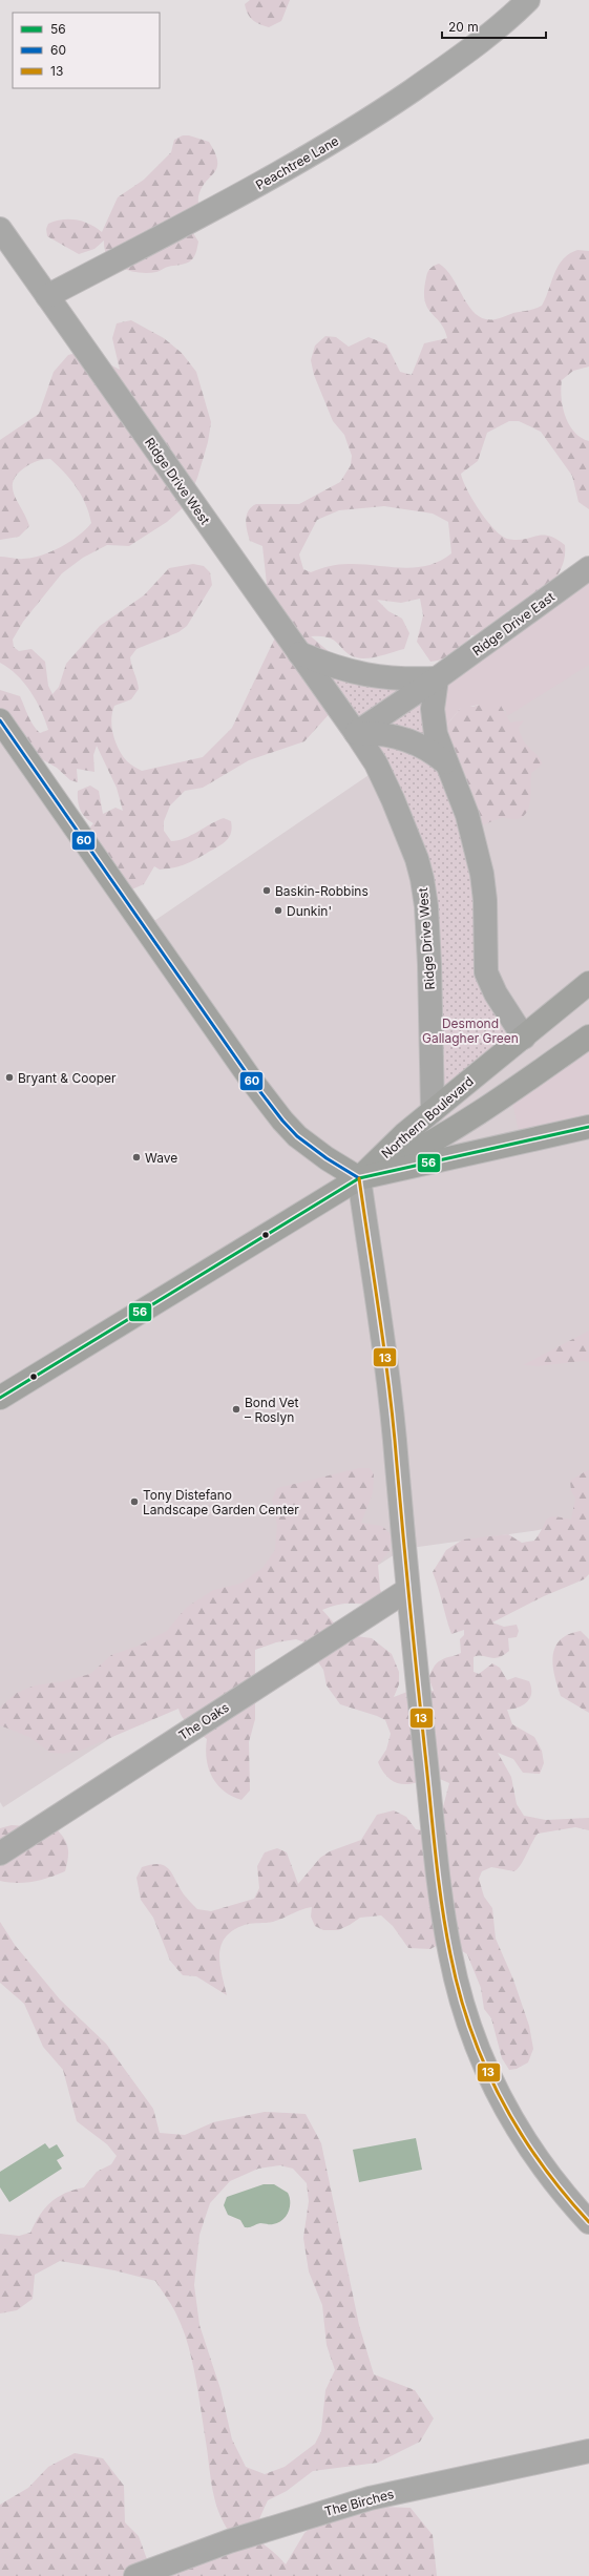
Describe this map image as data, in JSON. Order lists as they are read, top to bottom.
{
  "streets": {
    "main road": ["Northern Boulevard"],
    "street": [
      "Peachtree Lane",
      "Ridge Drive West",
      "Ridge Drive East",
      "The Oaks",
      "The Birches"
    ]
  },
  "crossings": [
    ["Peachtree Lane", "Ridge Drive West"],
    ["Ridge Drive West", "Ridge Drive East"],
    ["Ridge Drive West", "Northern Boulevard"]
  ],
  "parks": ["Desmond Gallagher Green"],
  "places": [
    "Baskin-Robbins",
    "Dunkin'",
    "Bryant & Cooper",
    "Wave",
    "Bond Vet – Roslyn",
    "Tony Distefano Landscape Garden Center"
  ],
  "lines": ["transit line 60", "transit line 56", "transit line 13"],
  "legend": ["56", "60", "13"],
  "scale_bar": "20 m"
}
